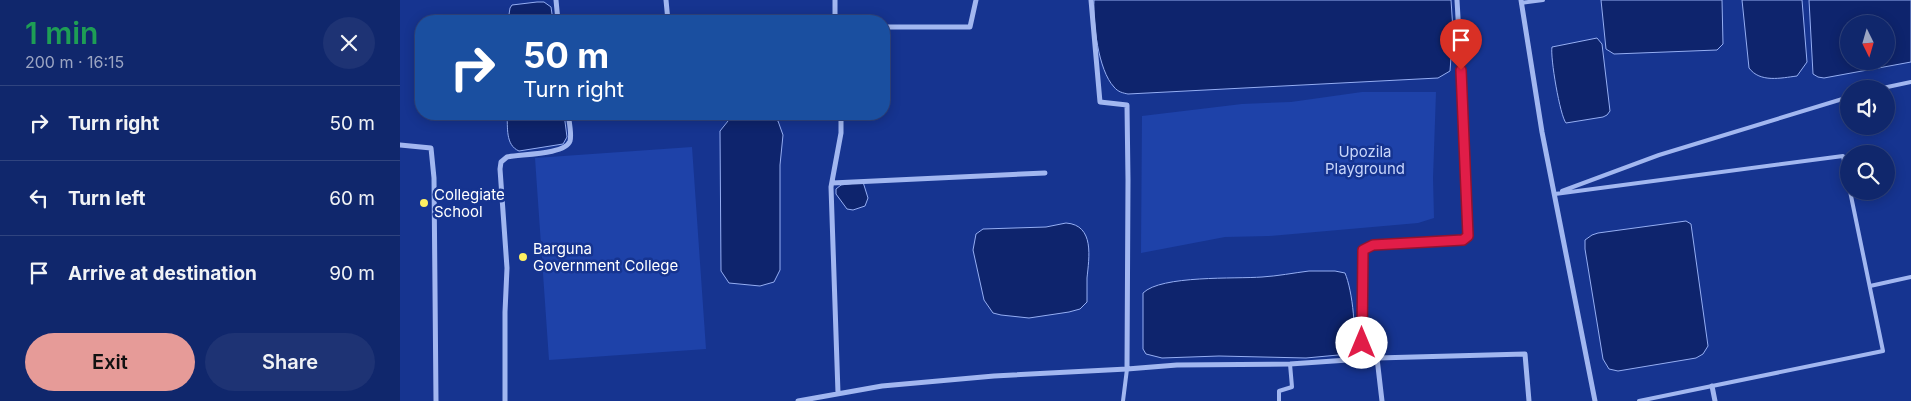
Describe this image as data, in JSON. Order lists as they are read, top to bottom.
{
  "parks": ["Upozila Playground"],
  "places": ["Collegiate School", "Barguna Government College"],
  "north": "bottom",
  "page": {
    "heading": ["1 min", "200 m · 16:15"],
    "turn": ["50 m", "Turn right"],
    "list": [
      {
        "name": "Turn right",
        "value": "50 m"
      },
      {
        "name": "Turn left",
        "value": "60 m"
      },
      {
        "name": "Arrive at destination",
        "value": "90 m"
      }
    ],
    "buttons": ["Exit", "Share"]
  }
}
